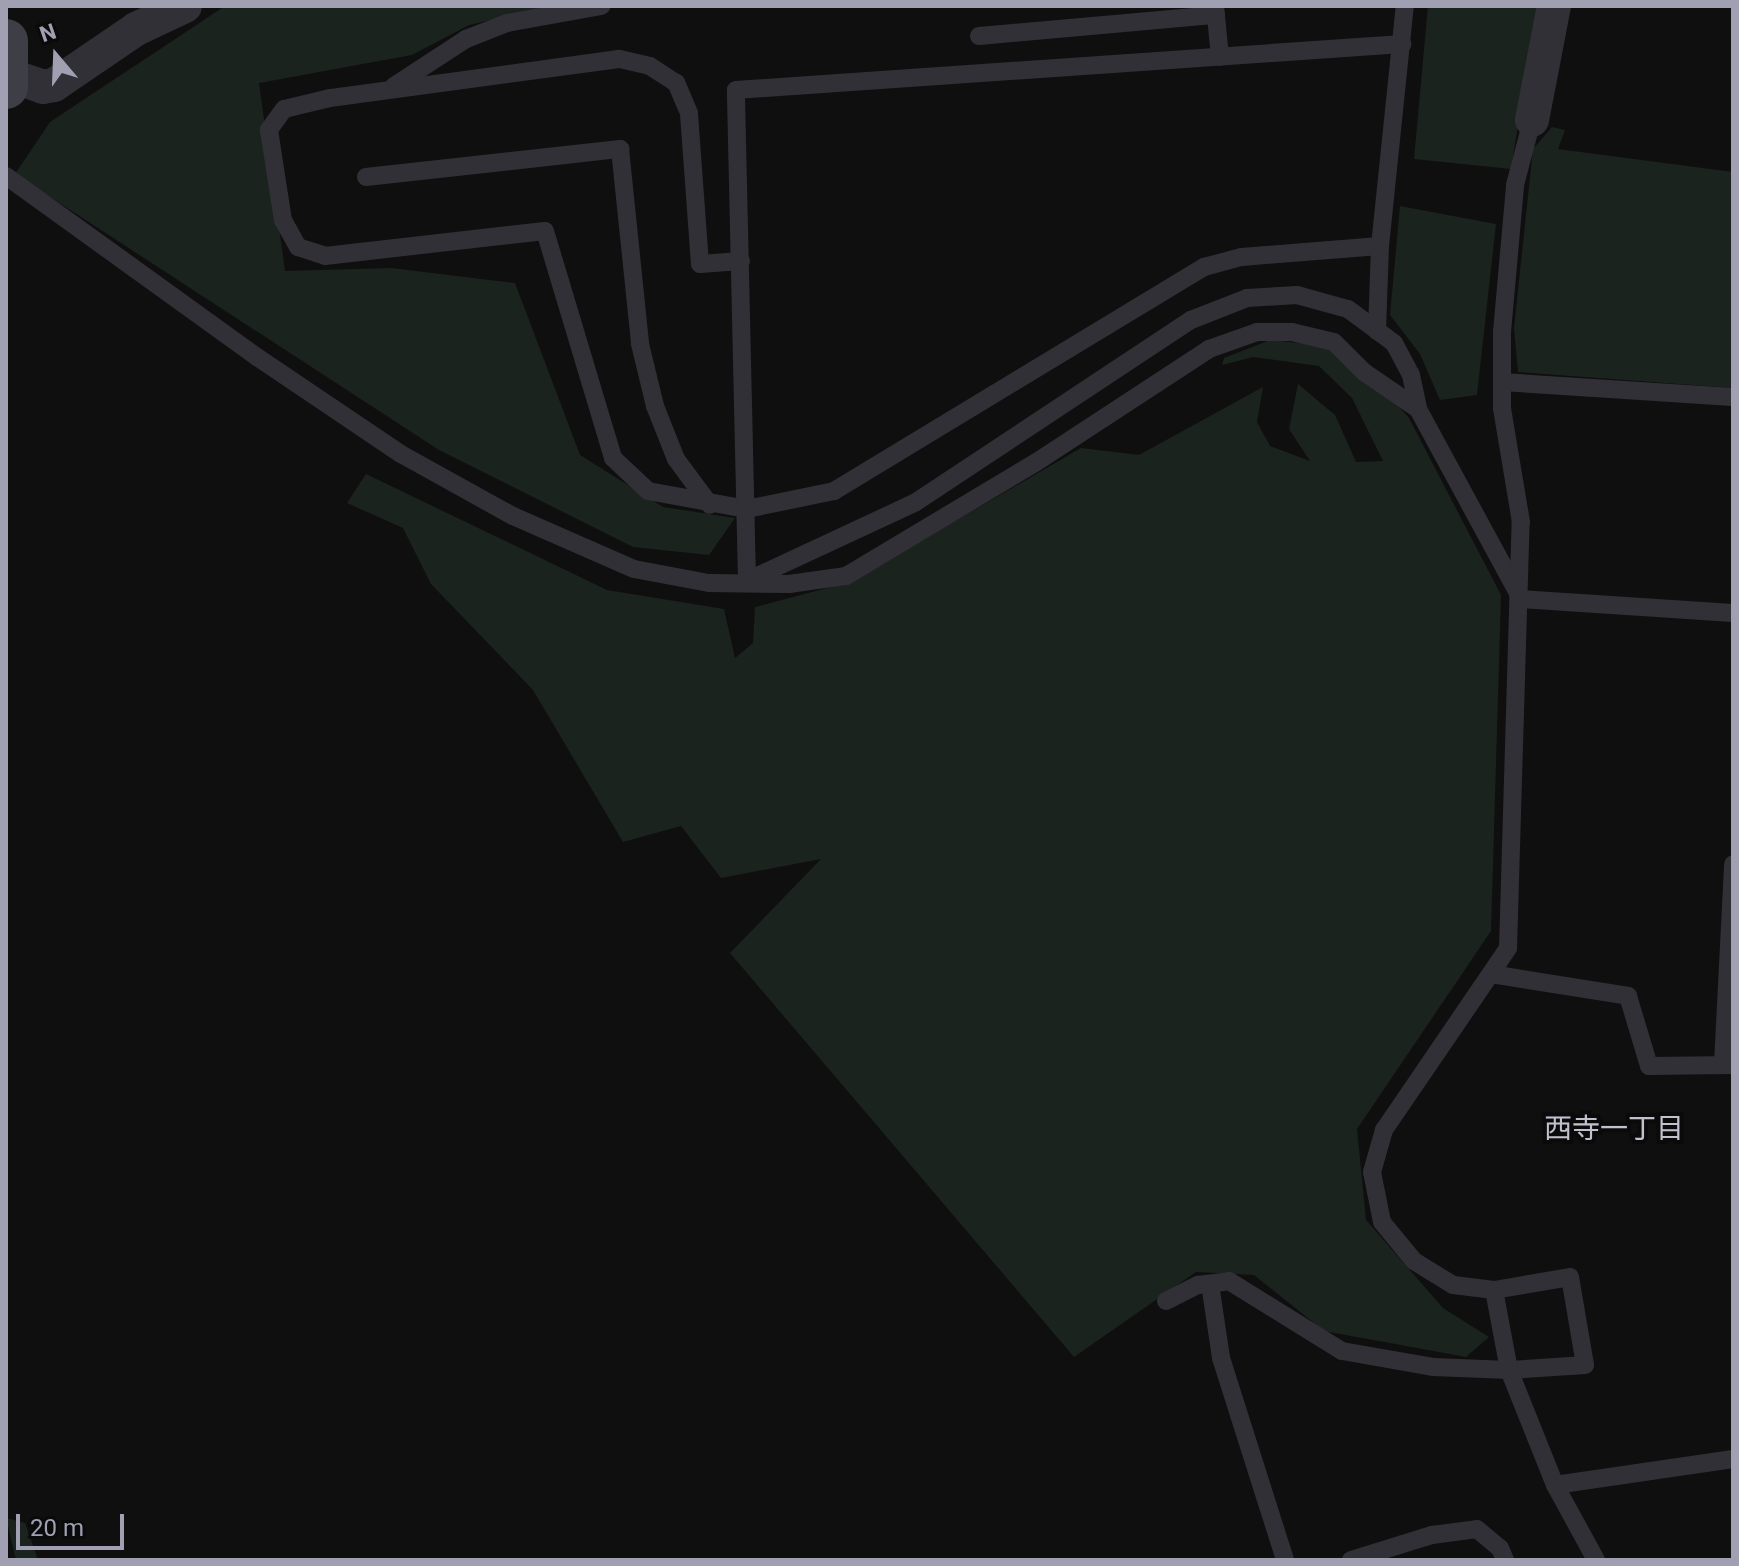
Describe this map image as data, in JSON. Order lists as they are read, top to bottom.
{
  "districts": ["西寺一丁目"],
  "scale_bar": "20 m",
  "north": "top"
}
